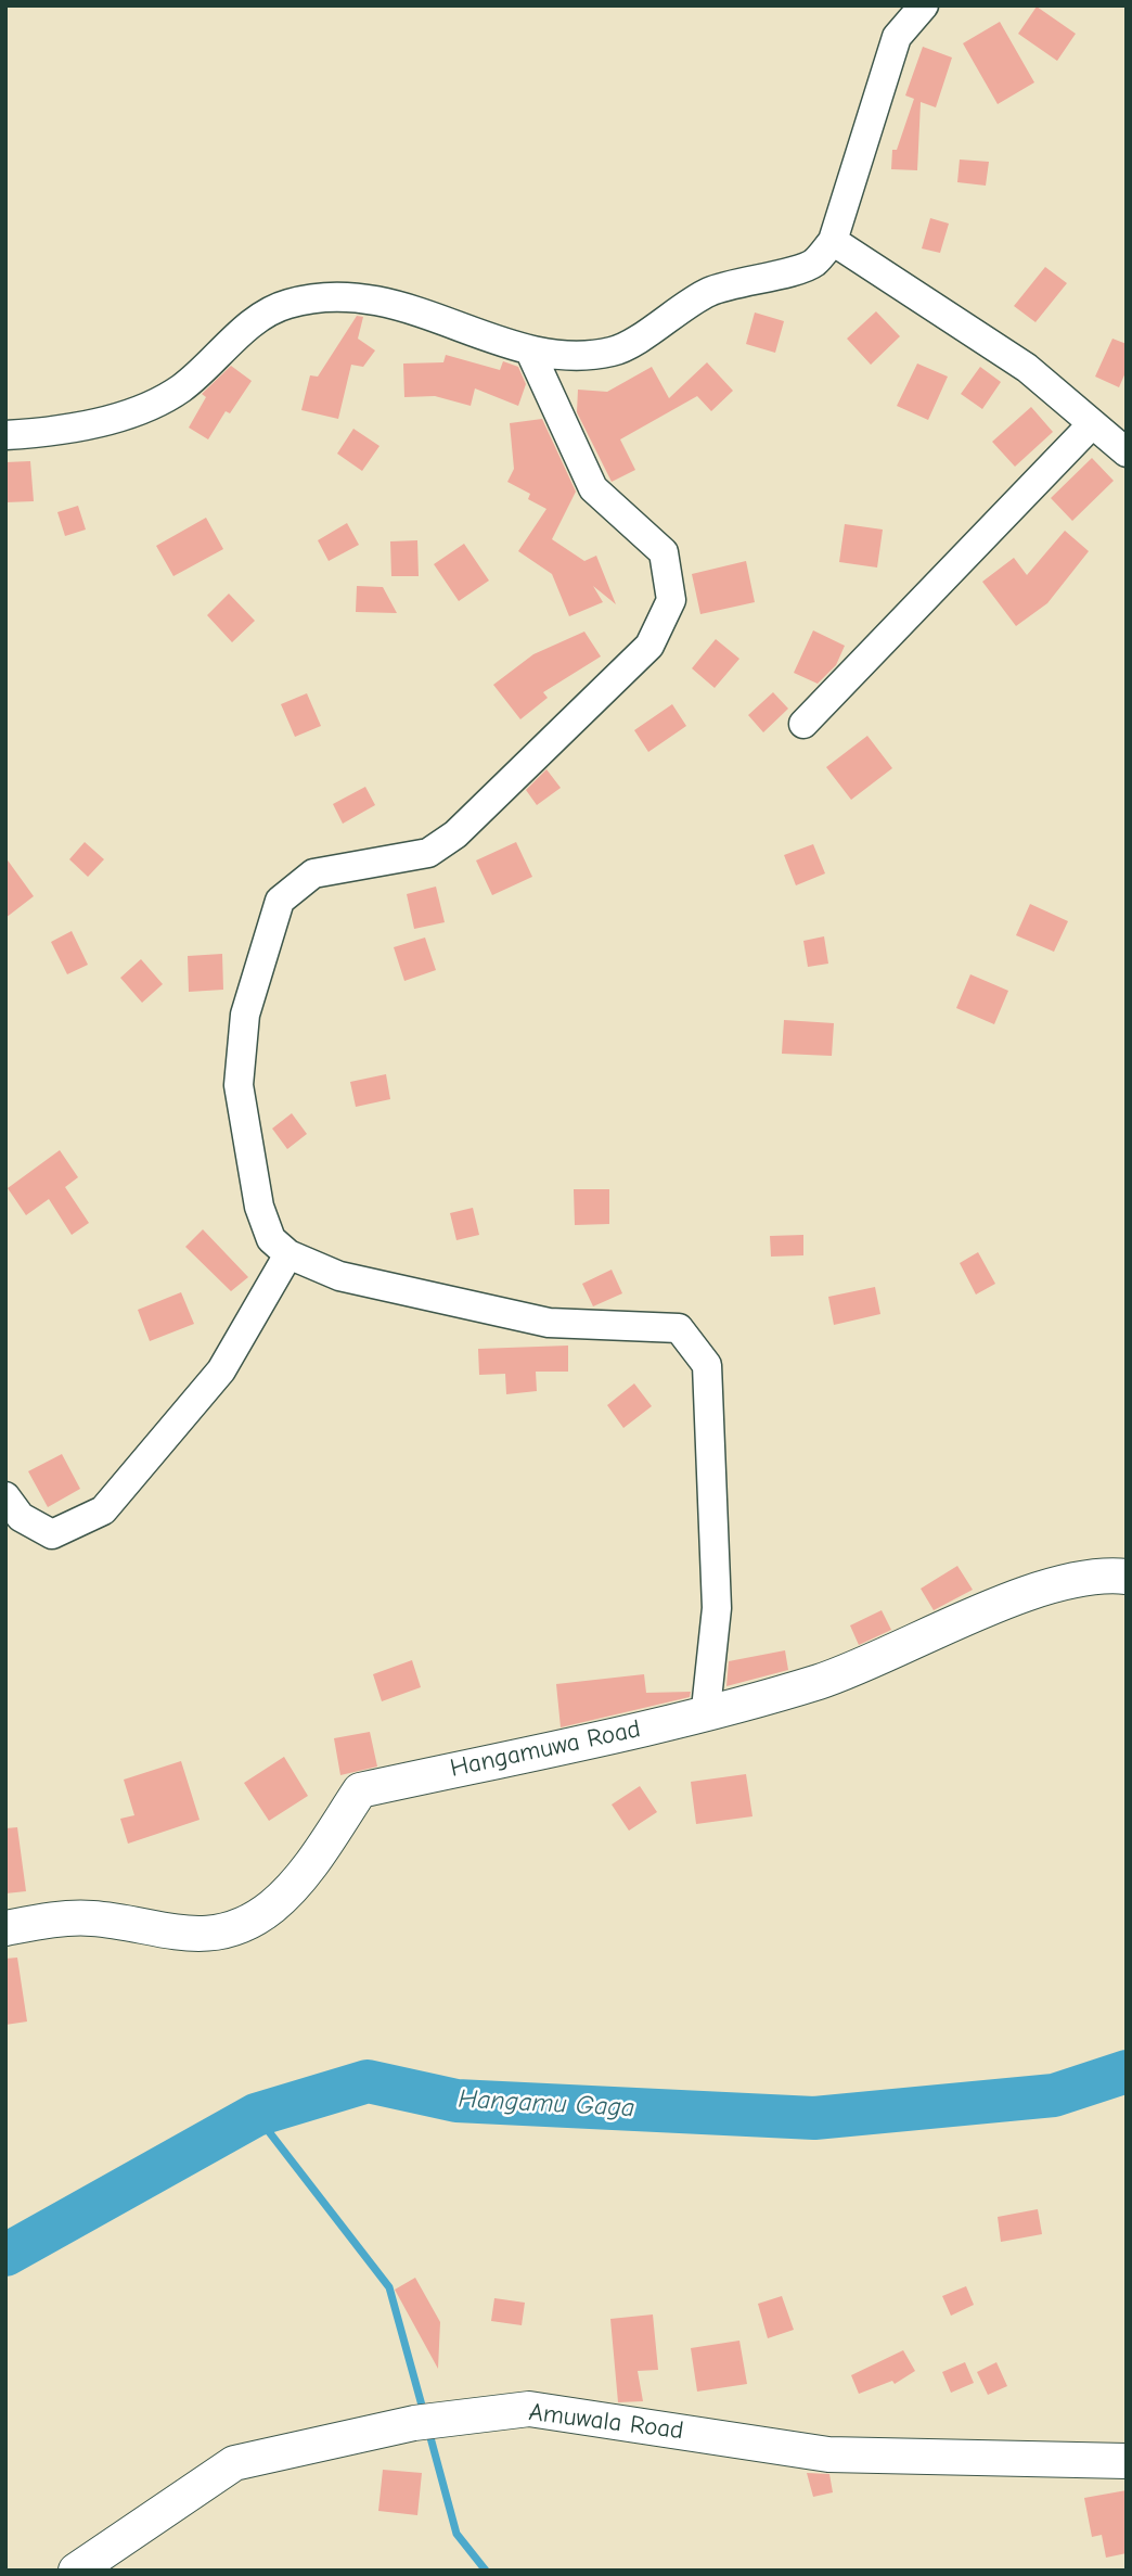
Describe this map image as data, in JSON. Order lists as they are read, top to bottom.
{
  "streets": {
    "street": ["Hangamuwa Road", "Amuwala Road"]
  },
  "water": ["Hangamu Gaga"]
}
